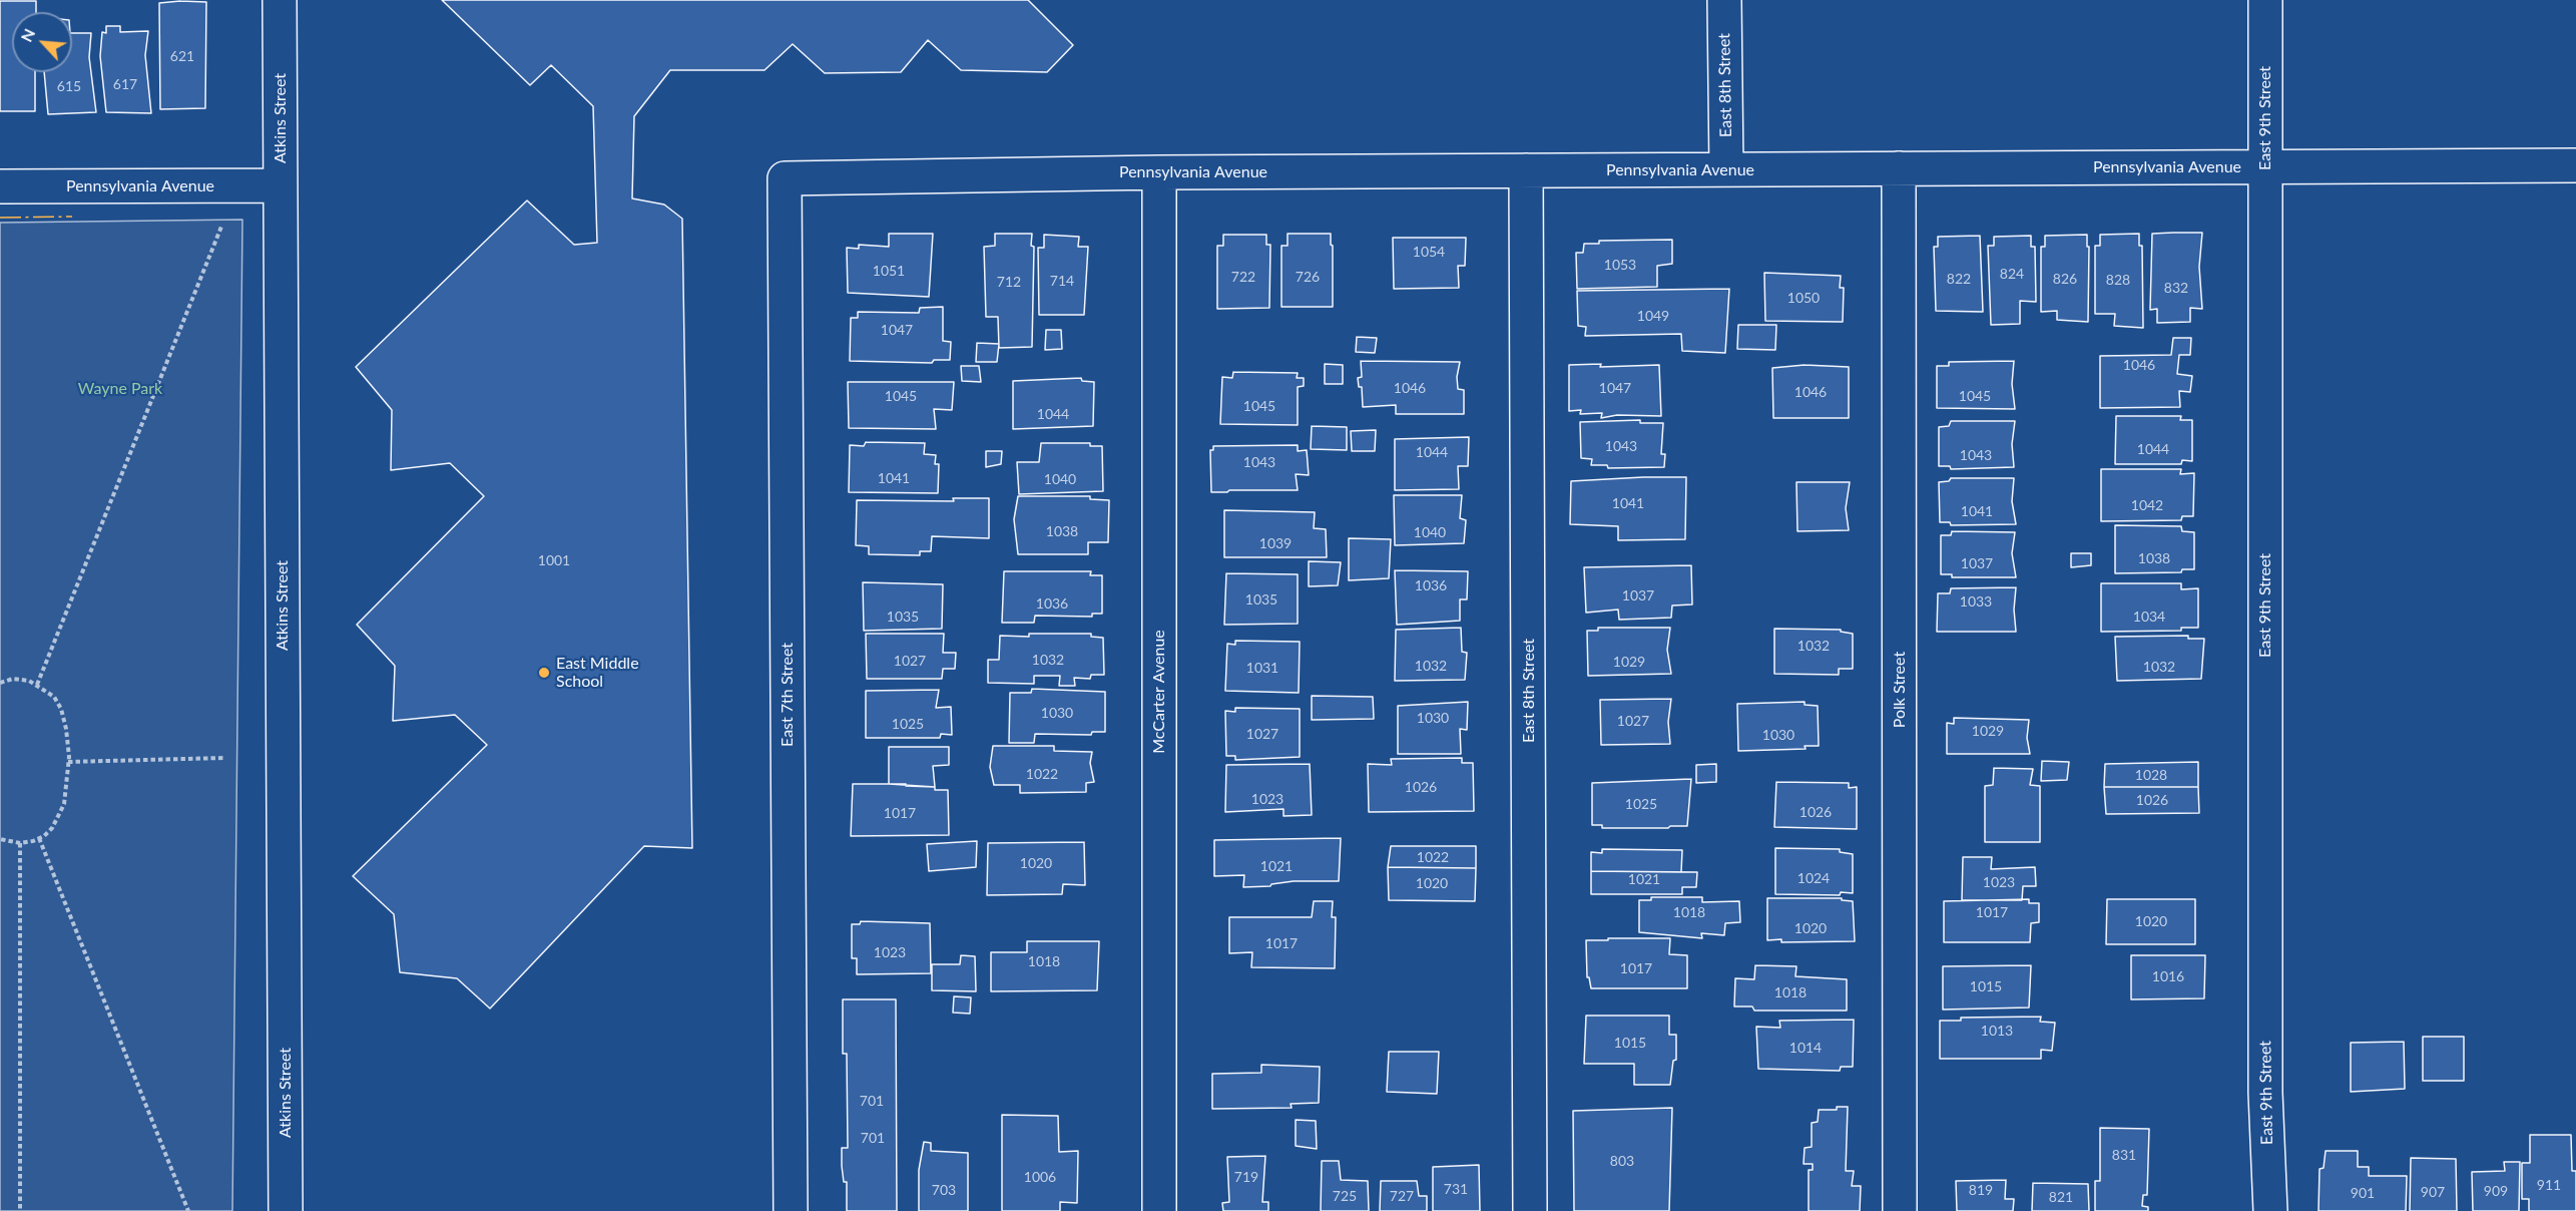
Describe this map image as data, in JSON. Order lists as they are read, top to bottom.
{
  "streets": {
    "street": [
      "East 8th Street",
      "Atkins Street",
      "East 9th Street",
      "Pennsylvania Avenue",
      "Polk Street",
      "McCarter Avenue",
      "East 7th Street"
    ]
  },
  "crossings": [
    ["East 8th Street", "Pennsylvania Avenue"],
    ["Atkins Street", "Pennsylvania Avenue"],
    ["East 9th Street", "Pennsylvania Avenue"],
    ["Pennsylvania Avenue", "Polk Street"],
    ["Pennsylvania Avenue", "McCarter Avenue"],
    ["Pennsylvania Avenue", "East 7th Street"]
  ],
  "parks": ["Wayne Park"],
  "places": ["East Middle School"],
  "house_numbers": [
    "621",
    "617",
    "615",
    "1054",
    "1053",
    "1051",
    "824",
    "722",
    "726",
    "822",
    "826",
    "828",
    "714",
    "712",
    "832",
    "1050",
    "1049",
    "1047",
    "1046",
    "1046",
    "1047",
    "1046",
    "1045",
    "1045",
    "1045",
    "1044",
    "1043",
    "1044",
    "1044",
    "1043",
    "1043",
    "1041",
    "1040",
    "1041",
    "1042",
    "1041",
    "1038",
    "1040",
    "1039",
    "1038",
    "1001",
    "1037",
    "1036",
    "1037",
    "1035",
    "1033",
    "1036",
    "1035",
    "1034",
    "1032",
    "1032",
    "1027",
    "1029",
    "1032",
    "1032",
    "1031",
    "1030",
    "1030",
    "1027",
    "1025",
    "1029",
    "1027",
    "1030",
    "1022",
    "1028",
    "1026",
    "1023",
    "1026",
    "1025",
    "1026",
    "1017",
    "1022",
    "1020",
    "1021",
    "1024",
    "1021",
    "1023",
    "1020",
    "1018",
    "1017",
    "1020",
    "1020",
    "1017",
    "1023",
    "1018",
    "1017",
    "1016",
    "1015",
    "1018",
    "1013",
    "1015",
    "1014",
    "701",
    "701",
    "831",
    "803",
    "1006",
    "719",
    "911",
    "731",
    "703",
    "819",
    "909",
    "907",
    "901",
    "725",
    "727",
    "821"
  ],
  "north": "top left"
}
